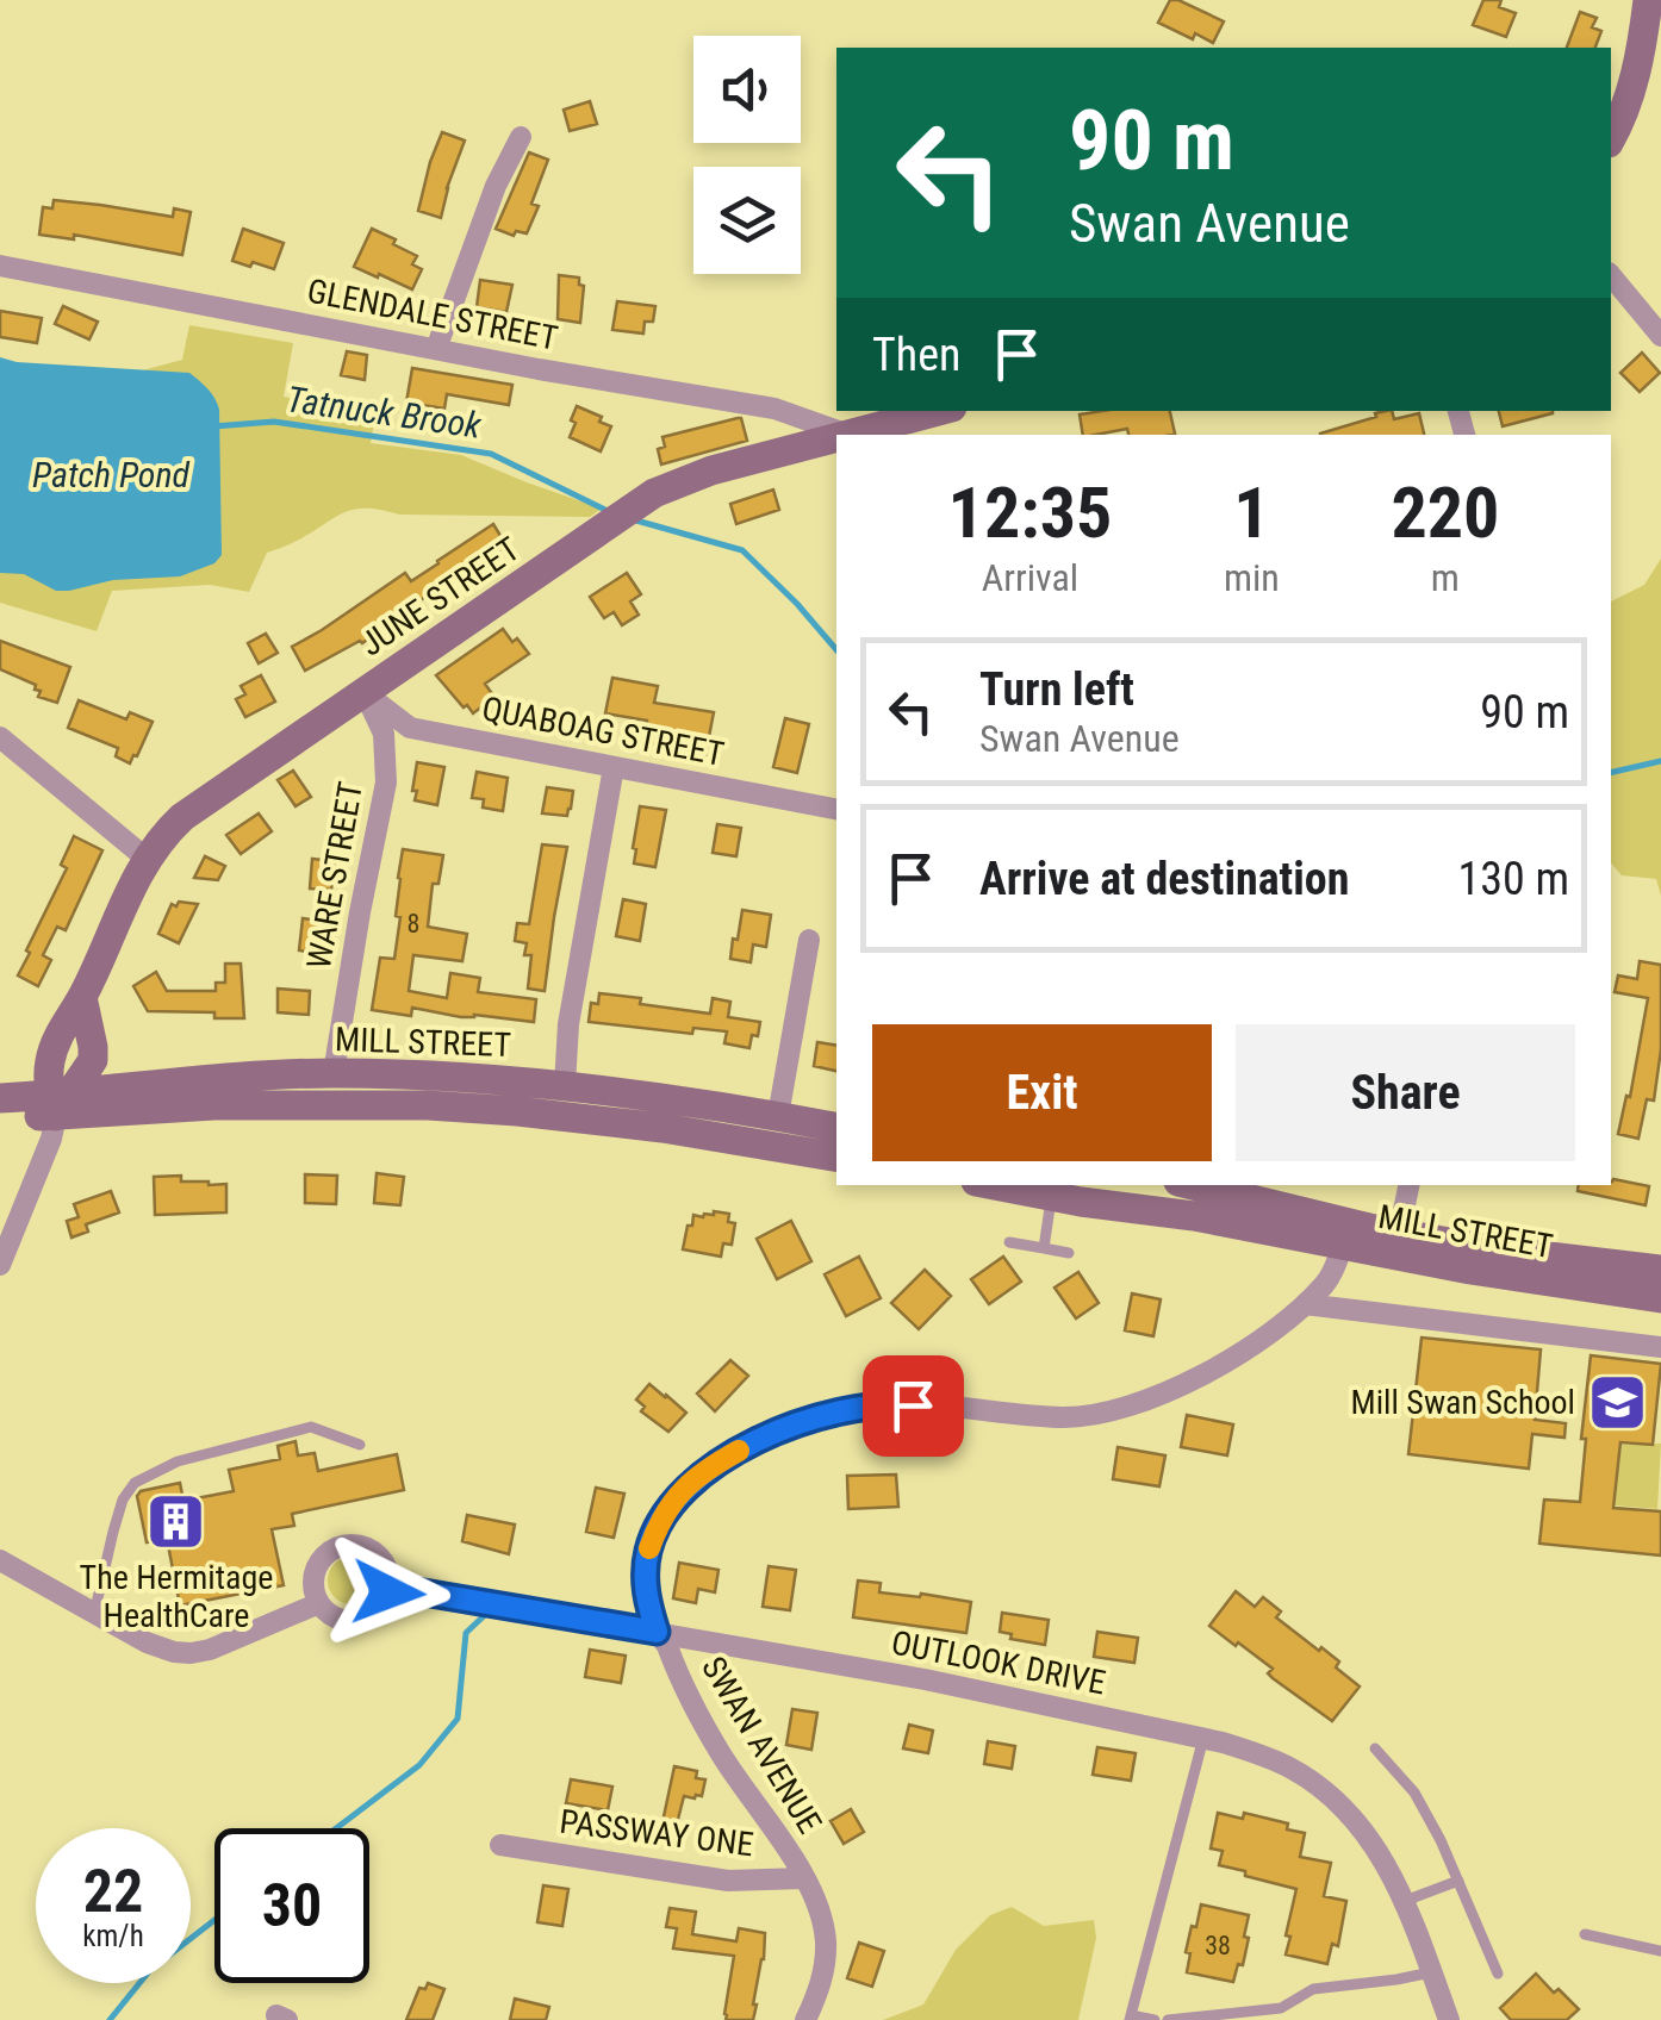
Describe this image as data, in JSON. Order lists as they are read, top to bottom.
{
  "streets": {
    "main road": ["JUNE STREET", "MILL STREET"],
    "street": [
      "GLENDALE STREET",
      "QUABOAG STREET",
      "WARE STREET",
      "OUTLOOK DRIVE",
      "SWAN AVENUE",
      "PASSWAY ONE"
    ]
  },
  "crossings": [
    ["GLENDALE STREET", "JUNE STREET"],
    ["JUNE STREET", "QUABOAG STREET"],
    ["JUNE STREET", "WARE STREET"],
    ["JUNE STREET", "MILL STREET"],
    ["QUABOAG STREET", "WARE STREET"],
    ["WARE STREET", "MILL STREET"],
    ["MILL STREET", "SWAN AVENUE"],
    ["OUTLOOK DRIVE", "SWAN AVENUE"],
    ["SWAN AVENUE", "PASSWAY ONE"]
  ],
  "water": ["Tatnuck Brook", "Patch Pond"],
  "places": {
    "school or university": ["Mill Swan School"],
    "building": ["The Hermitage HealthCare"]
  },
  "house_numbers": ["8", "38"],
  "page": {
    "turn": ["90 m", "Swan Avenue"],
    "then": "Then",
    "eta": [
      "12:35",
      "Arrival",
      "1",
      "min",
      "220",
      "m"
    ],
    "list": [
      {
        "name": "Turn left",
        "note": "Swan Avenue",
        "value": "90 m"
      },
      {
        "name": "Arrive at destination",
        "value": "130 m"
      }
    ],
    "buttons": ["Exit", "Share"],
    "speed": "22 km/h",
    "limit": "30"
  }
}
